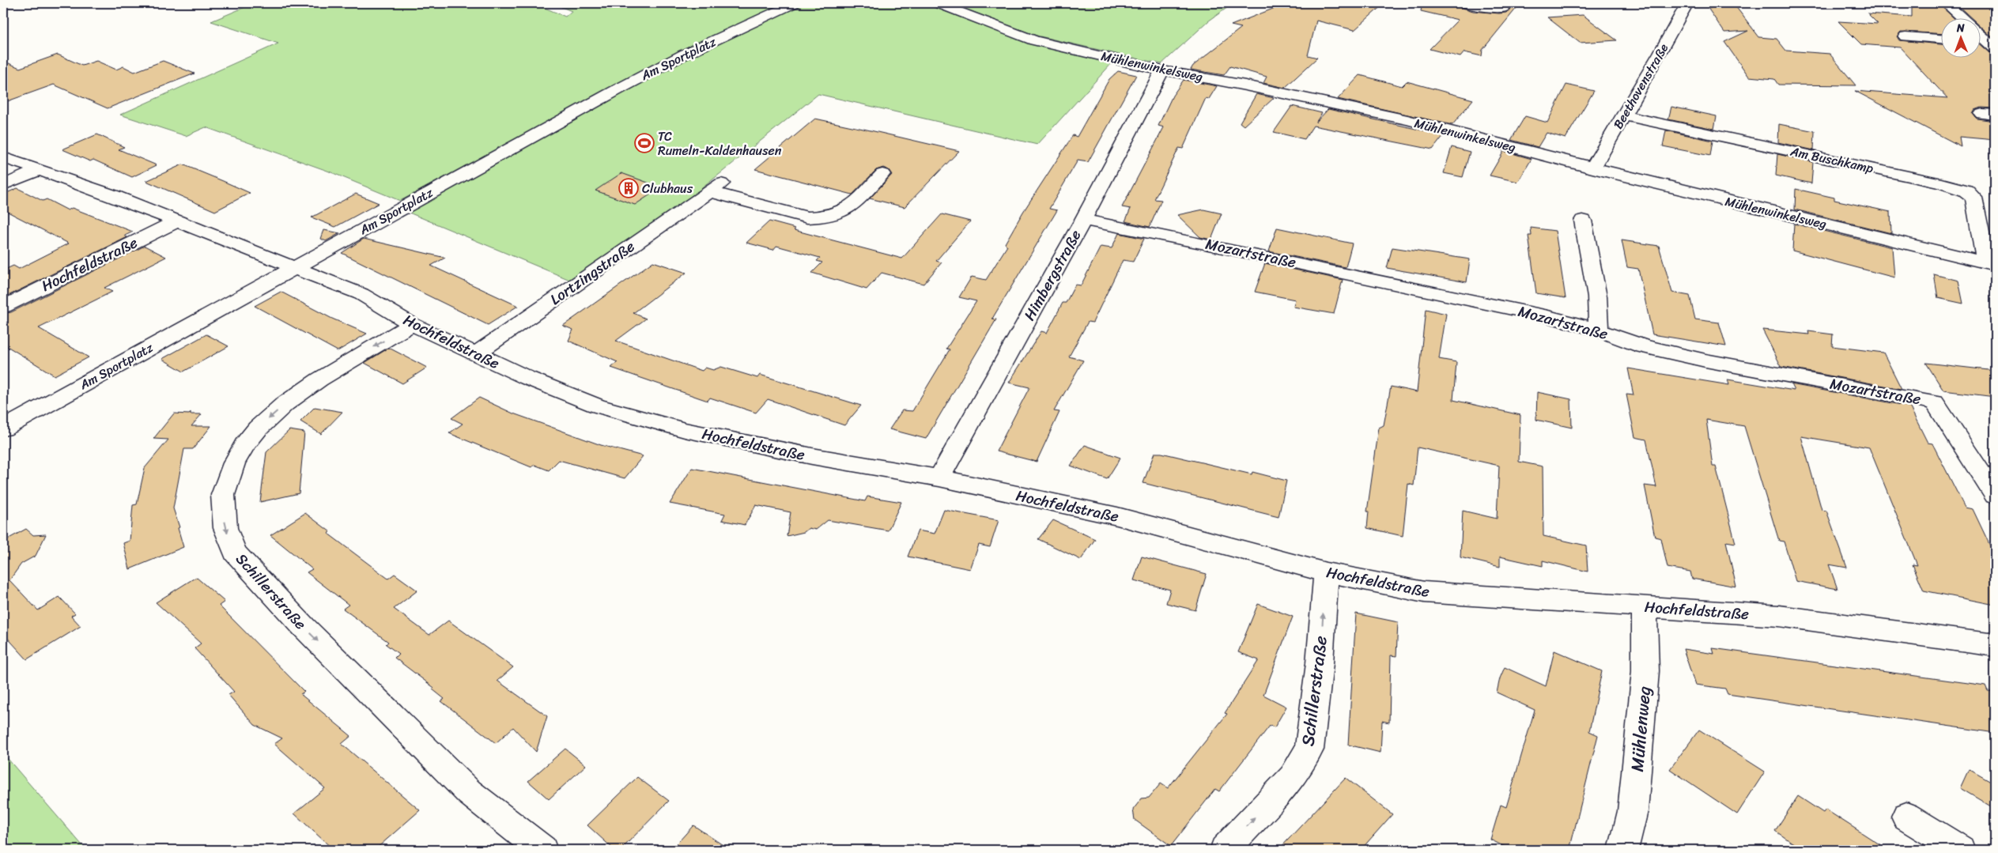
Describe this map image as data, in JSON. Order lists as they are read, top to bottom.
{
  "streets": {
    "street": [
      "Am Sportplatz",
      "Mühlenwinkelsweg",
      "Beethovenstraße",
      "Am Buschkamp",
      "Mozartstraße",
      "Hochfeldstraße",
      "Lortzingstraße",
      "Himbergstraße",
      "Schillerstraße",
      "Mühlenweg"
    ]
  },
  "crossings": [
    ["Am Sportplatz", "Hochfeldstraße"],
    ["Mühlenwinkelsweg", "Beethovenstraße"],
    ["Mühlenwinkelsweg", "Am Buschkamp"],
    ["Mühlenwinkelsweg", "Himbergstraße"],
    ["Beethovenstraße", "Am Buschkamp"],
    ["Mozartstraße", "Himbergstraße"],
    ["Hochfeldstraße", "Lortzingstraße"],
    ["Hochfeldstraße", "Himbergstraße"],
    ["Hochfeldstraße", "Schillerstraße"],
    ["Hochfeldstraße", "Mühlenweg"]
  ],
  "places": {
    "sports": ["TC Rumeln-Kaldenhausen"],
    "building": ["Clubhaus"]
  },
  "north": "top"
}
